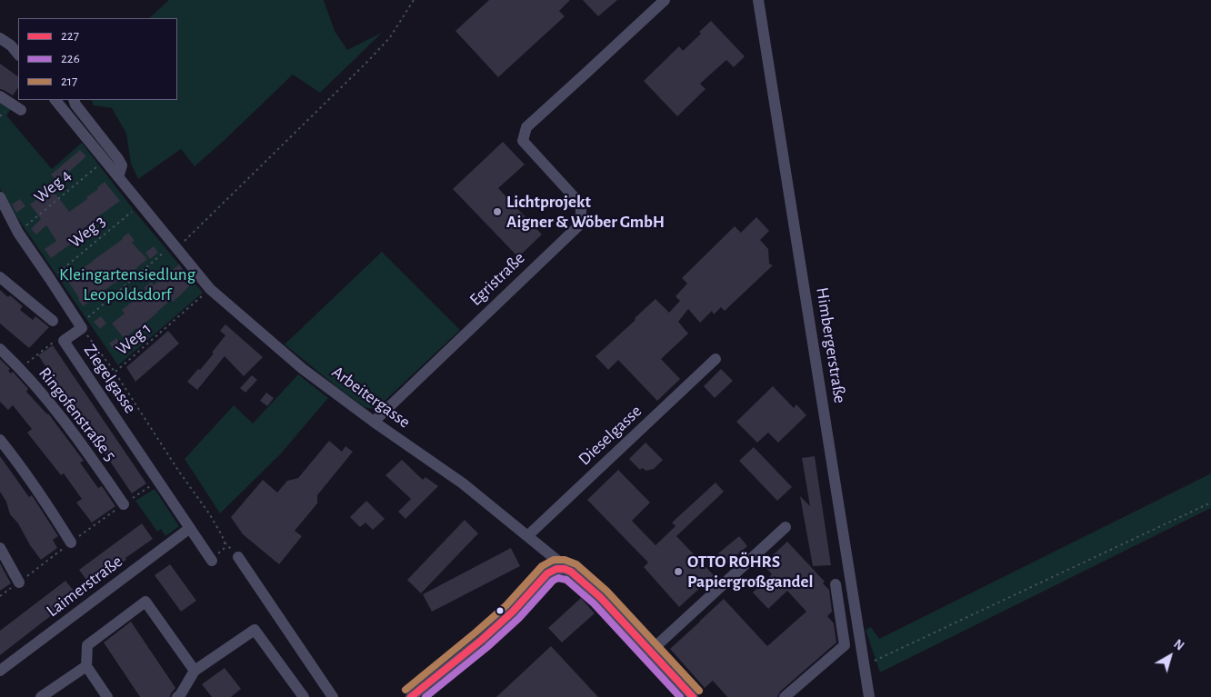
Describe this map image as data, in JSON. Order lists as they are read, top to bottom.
{
  "streets": {
    "street": [
      "Egristraße",
      "Himbergerstraße",
      "Ziegelgasse",
      "Arbeitergasse",
      "Ringofenstraße 5",
      "Dieselgasse",
      "Laimerstraße"
    ],
    "path": ["Weg 4", "Weg 3", "Weg 1"]
  },
  "crossings": [
    ["Weg 4", "Ziegelgasse"],
    ["Weg 4", "Arbeitergasse"],
    ["Weg 3", "Ziegelgasse"],
    ["Weg 3", "Arbeitergasse"],
    ["Egristraße", "Arbeitergasse"],
    ["Weg 1", "Arbeitergasse"],
    ["Ziegelgasse", "Laimerstraße"],
    ["Arbeitergasse", "Dieselgasse"]
  ],
  "parks": ["Kleingartensiedlung Leopoldsdorf"],
  "places": ["Lichtprojekt Aigner & Wöber GmbH", "OTTO RÖHRS Papiergroßgandel"],
  "lines": ["transit line 217", "transit line 227", "transit line 226"],
  "legend": ["227", "226", "217"],
  "north": "top right"
}
